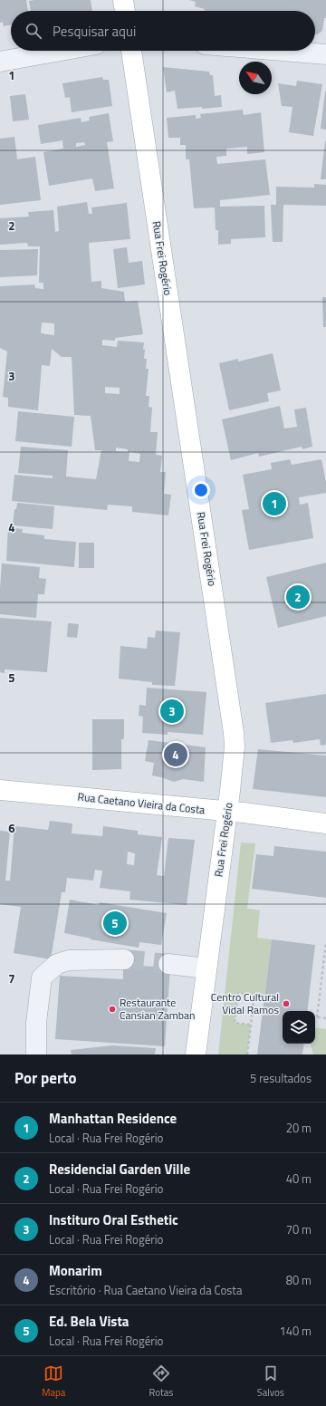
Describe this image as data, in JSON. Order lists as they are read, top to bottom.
{
  "streets": {
    "main road": ["Rua Frei Rogério", "Rua Caetano Vieira da Costa"]
  },
  "crossings": [
    ["Rua Frei Rogério", "Rua Caetano Vieira da Costa"]
  ],
  "places": ["Centro Cultural Vidal Ramos", "Restaurante Cansian Zamban"],
  "north": "top left",
  "page": {
    "search": "Pesquisar aqui",
    "pins": [
      "1",
      "2",
      "3",
      "4",
      "5"
    ],
    "heading": ["Por perto", "5 resultados"],
    "list": [
      {
        "mark": "1",
        "name": "Manhattan Residence",
        "note": "Local · Rua Frei Rogério",
        "value": "20 m"
      },
      {
        "mark": "2",
        "name": "Residencial Garden Ville",
        "note": "Local · Rua Frei Rogério",
        "value": "40 m"
      },
      {
        "mark": "3",
        "name": "Instituro Oral Esthetic",
        "note": "Local · Rua Frei Rogério",
        "value": "70 m"
      },
      {
        "mark": "4",
        "name": "Monarim",
        "note": "Escritório · Rua Caetano Vieira da Costa",
        "value": "80 m"
      },
      {
        "mark": "5",
        "name": "Ed. Bela Vista",
        "note": "Local · Rua Frei Rogério",
        "value": "140 m"
      }
    ],
    "nav": ["Mapa", "Rotas", "Salvos"]
  },
  "grid": {
    "rows": [
      "1",
      "2",
      "3",
      "4",
      "5",
      "6",
      "7"
    ]
  }
}
